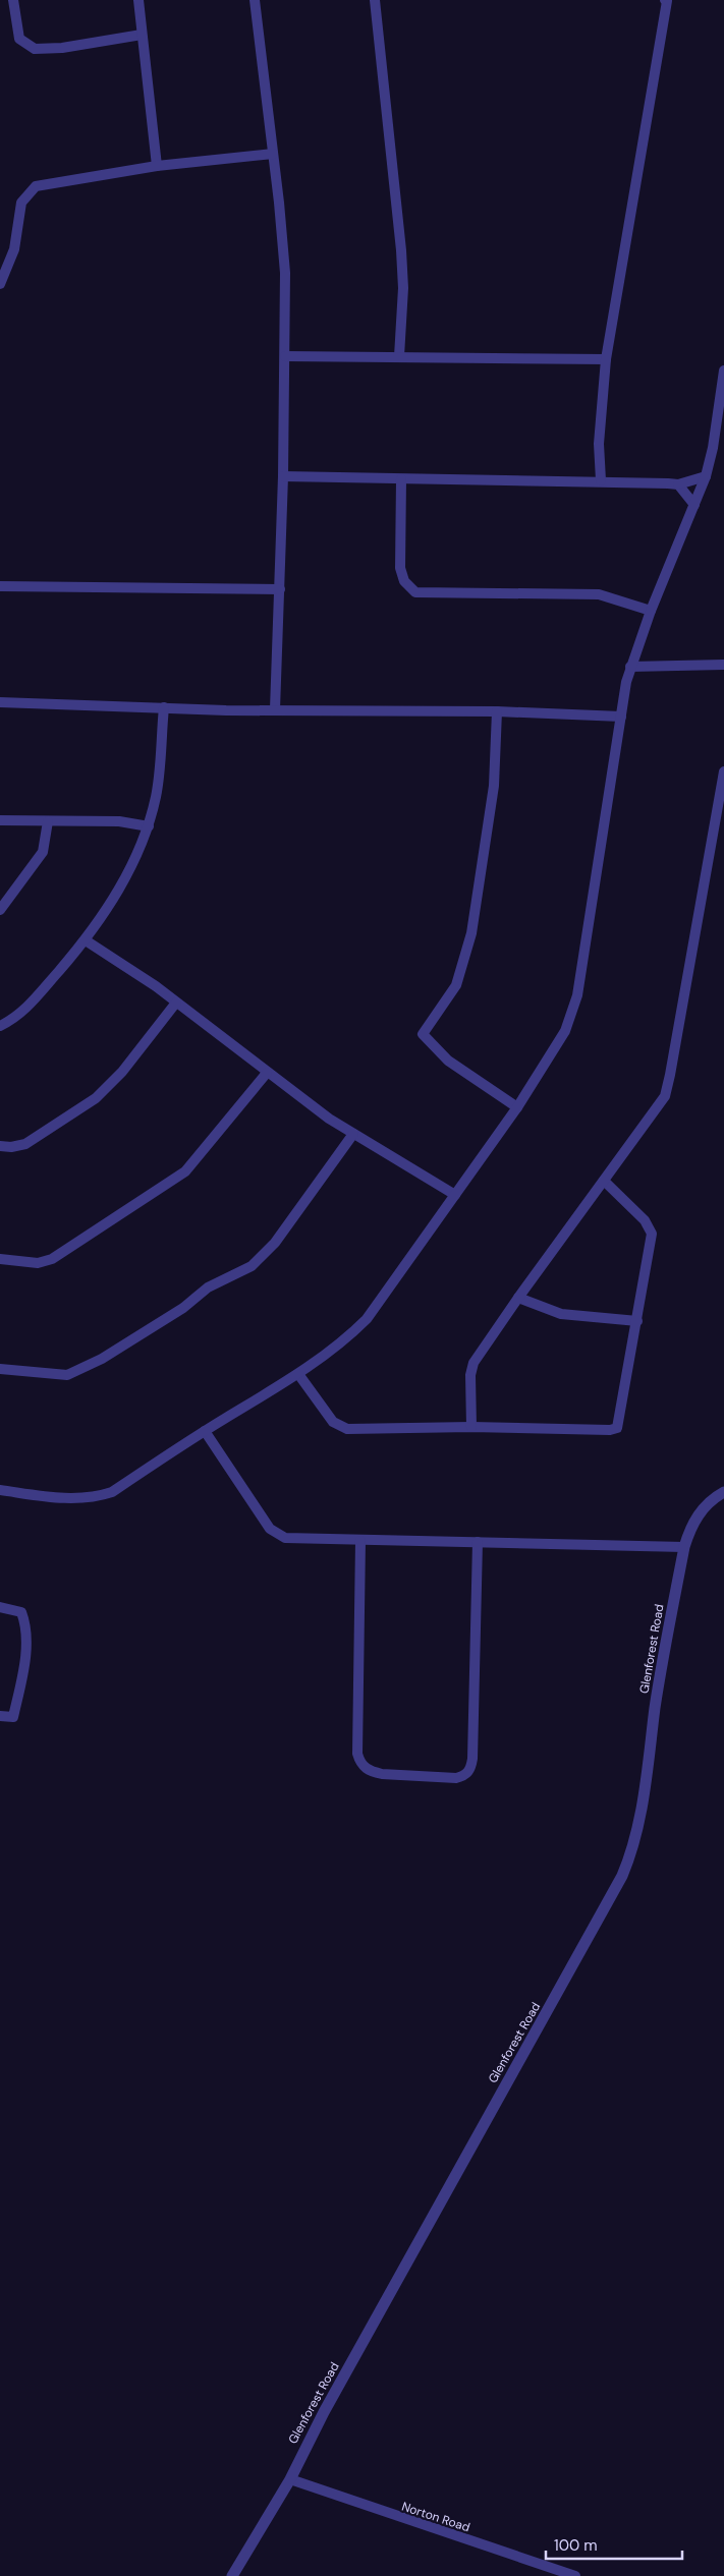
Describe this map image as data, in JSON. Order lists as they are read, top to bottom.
{
  "streets": {
    "street": ["Glenforest Road", "Norton Road"]
  },
  "crossings": [
    ["Glenforest Road", "Norton Road"]
  ],
  "scale_bar": "100 m"
}
